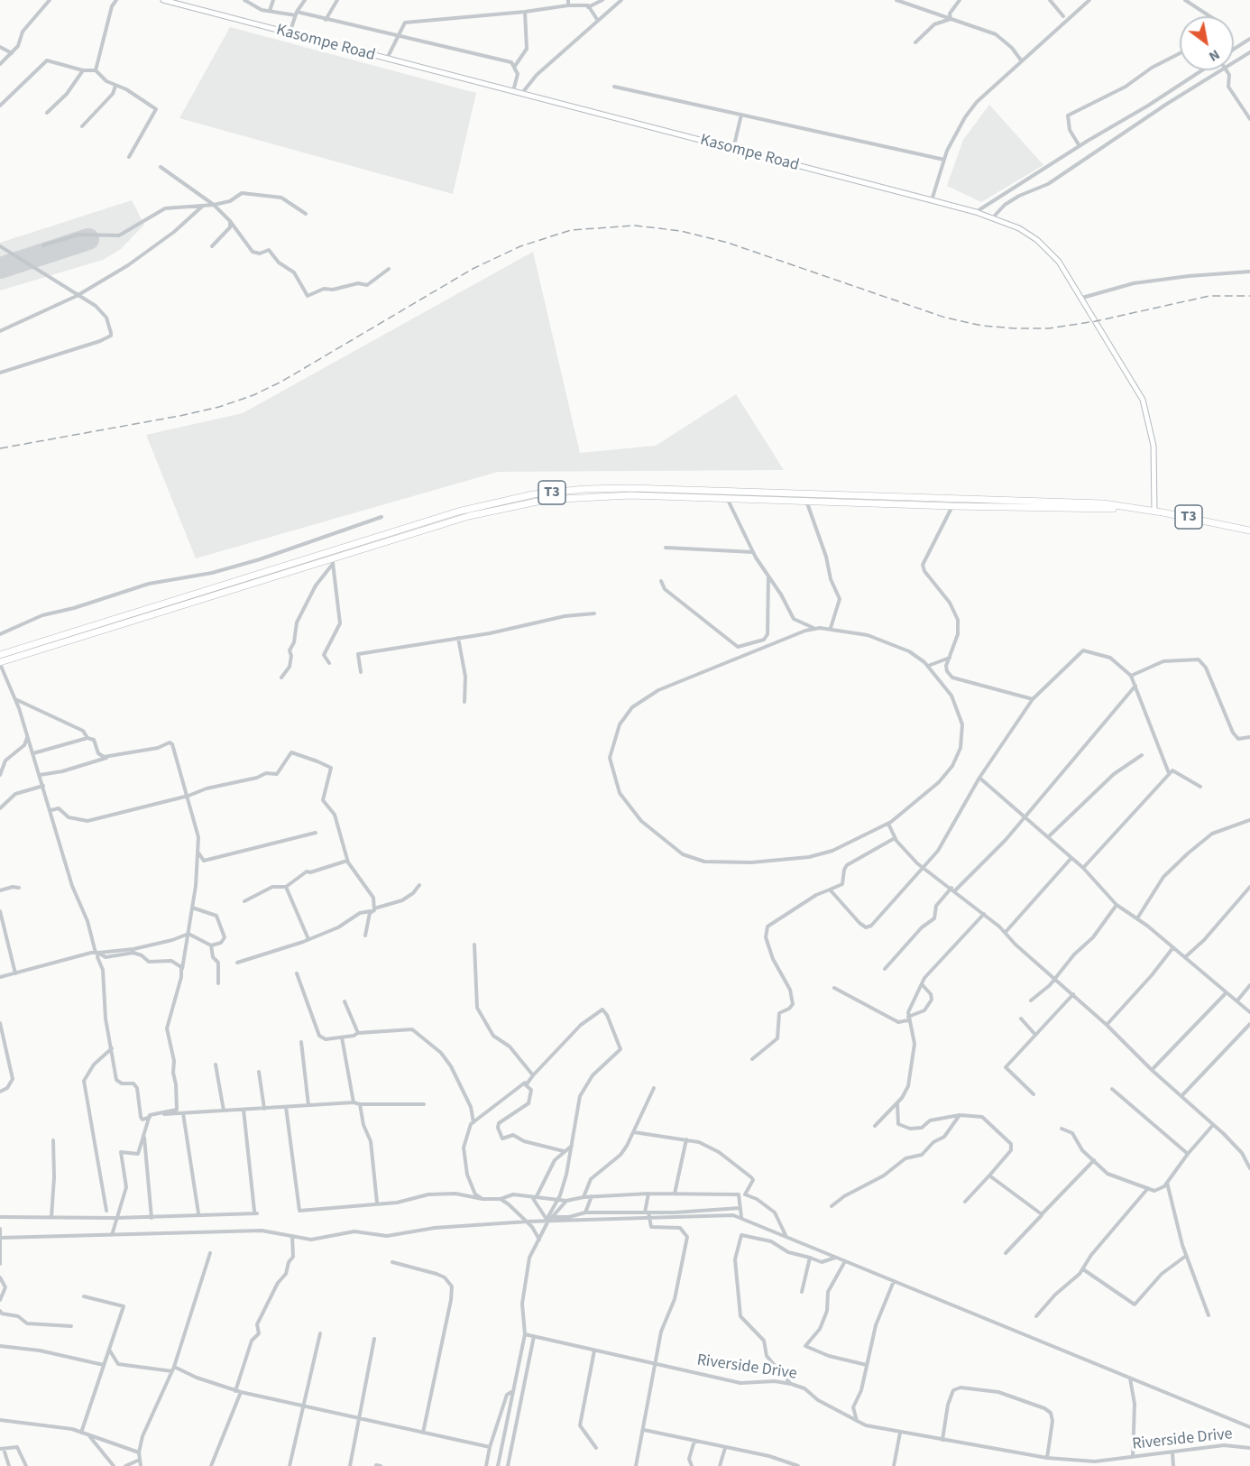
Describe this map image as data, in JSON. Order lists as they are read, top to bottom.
{
  "streets": {
    "highway": ["T3"],
    "street": ["Kasompe Road", "Riverside Drive"]
  },
  "crossings": [
    ["Kasompe Road", "T3"]
  ],
  "north": "bottom right"
}
